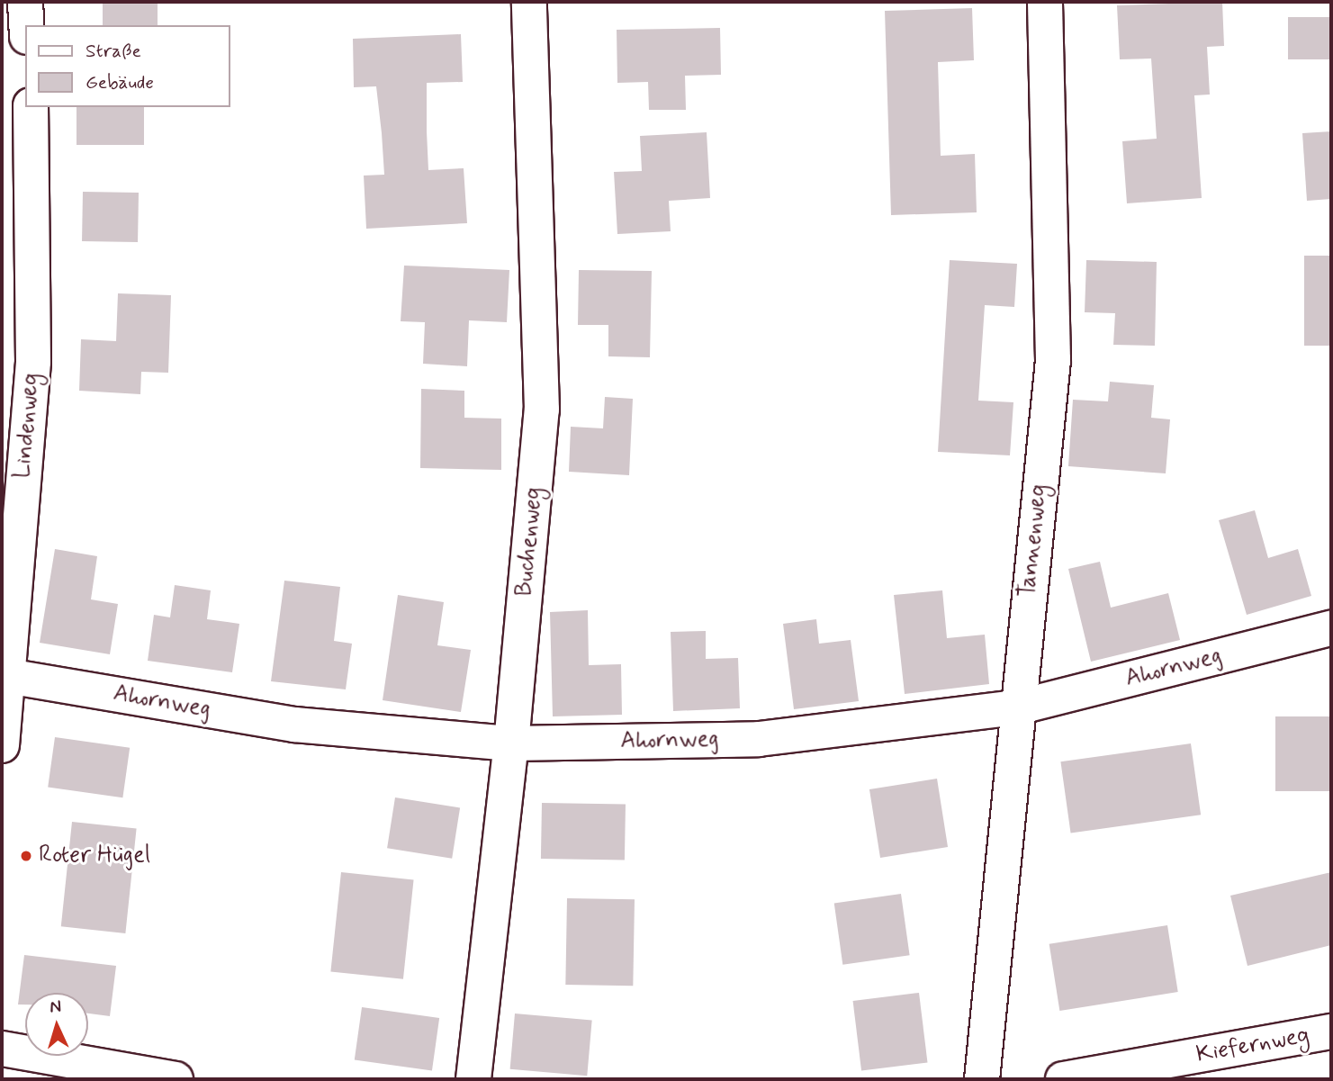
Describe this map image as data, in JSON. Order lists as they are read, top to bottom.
{
  "streets": {
    "street": [
      "Lindenweg",
      "Tannenweg",
      "Buchenweg",
      "Ahornweg",
      "Kiefernweg"
    ]
  },
  "crossings": [
    ["Lindenweg", "Ahornweg"],
    ["Tannenweg", "Ahornweg"],
    ["Buchenweg", "Ahornweg"]
  ],
  "places": ["Roter Hügel"],
  "legend": ["Straße", "Gebäude"],
  "north": "top"
}
